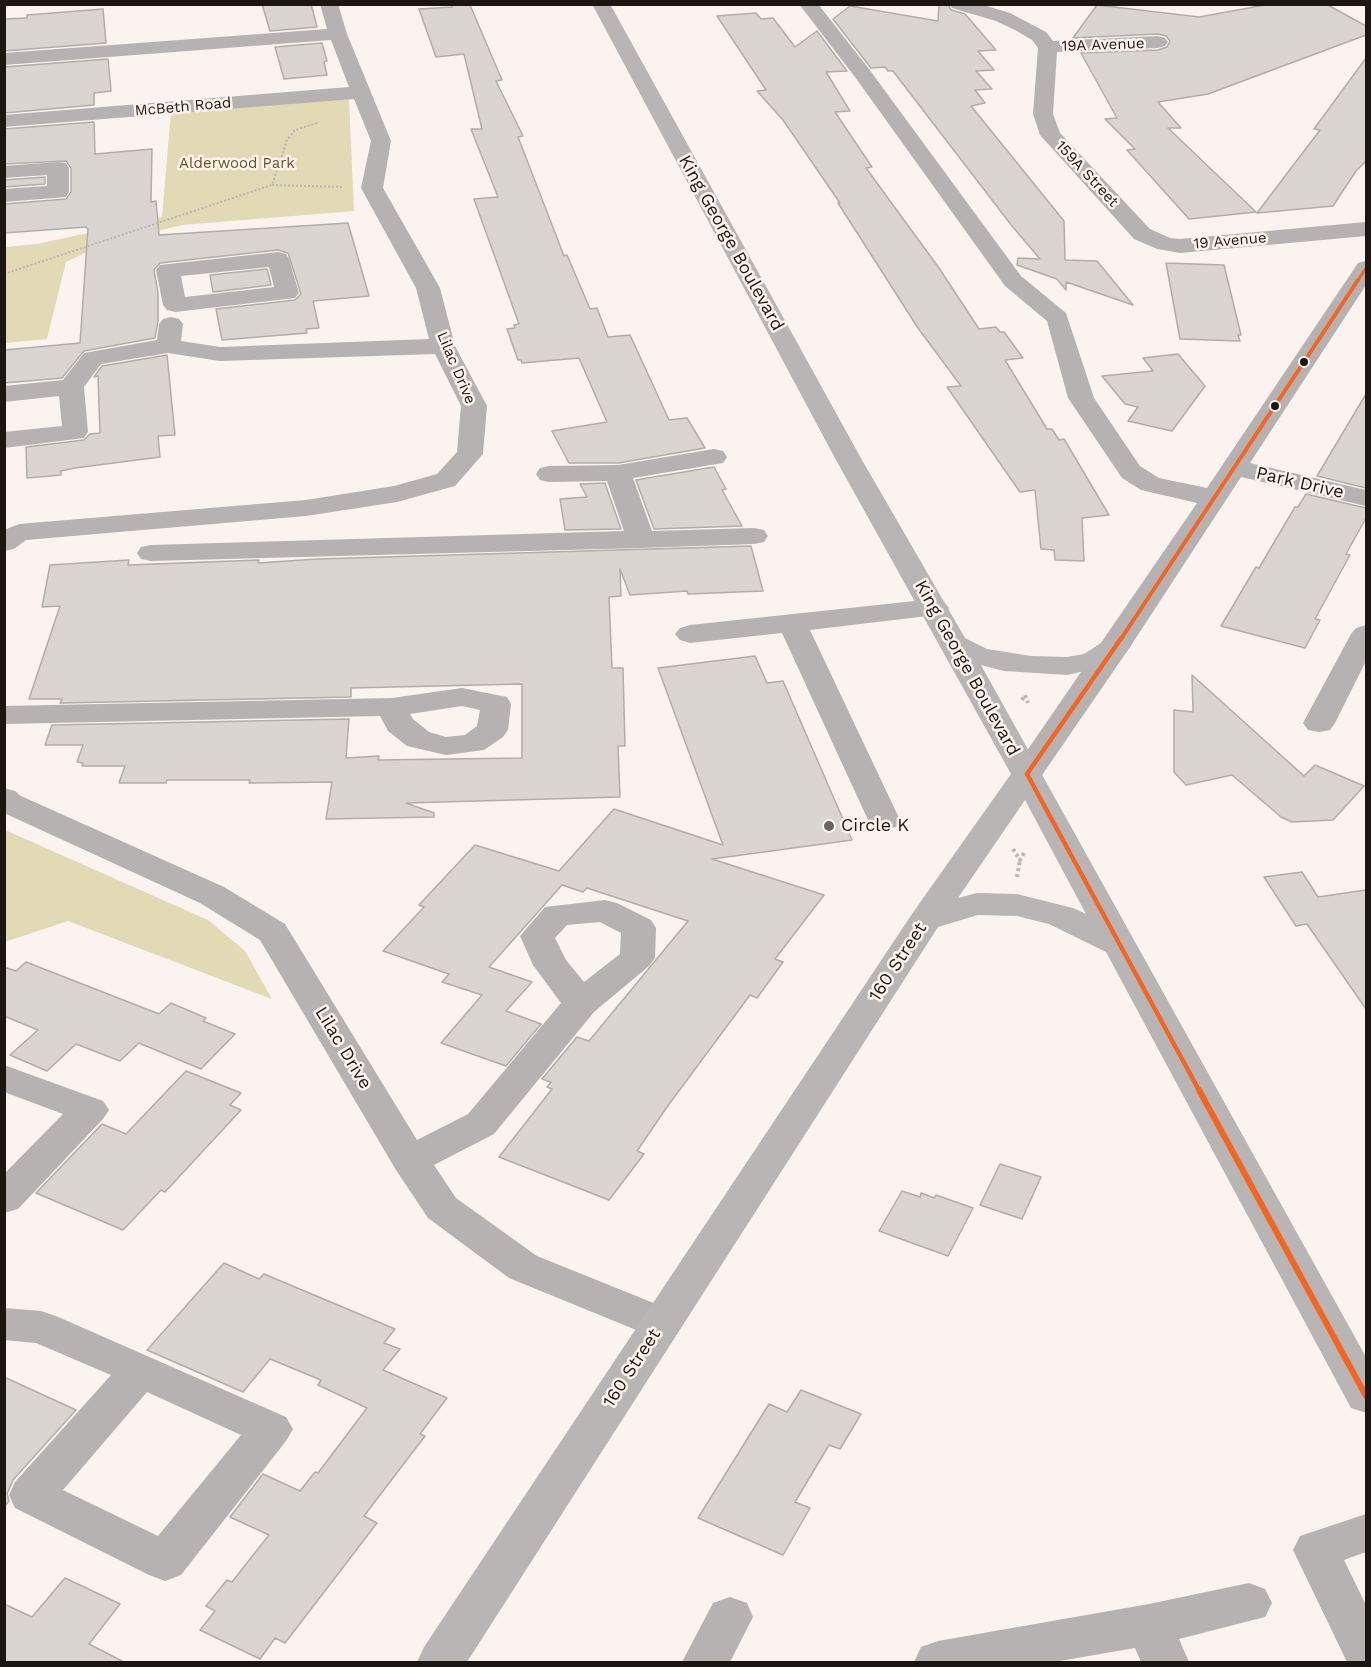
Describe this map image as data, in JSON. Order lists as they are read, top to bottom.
{
  "streets": {
    "main road": ["King George Boulevard", "160 Street"],
    "street": [
      "19A Avenue",
      "McBeth Road",
      "159A Street",
      "19 Avenue",
      "Lilac Drive",
      "Park Drive"
    ]
  },
  "crossings": [
    ["19A Avenue", "159A Street"],
    ["McBeth Road", "Lilac Drive"],
    ["159A Street", "19 Avenue"],
    ["19 Avenue", "160 Street"],
    ["King George Boulevard", "160 Street"],
    ["Lilac Drive", "160 Street"],
    ["Park Drive", "160 Street"]
  ],
  "parks": ["Alderwood Park"],
  "places": ["Circle K"]
}
